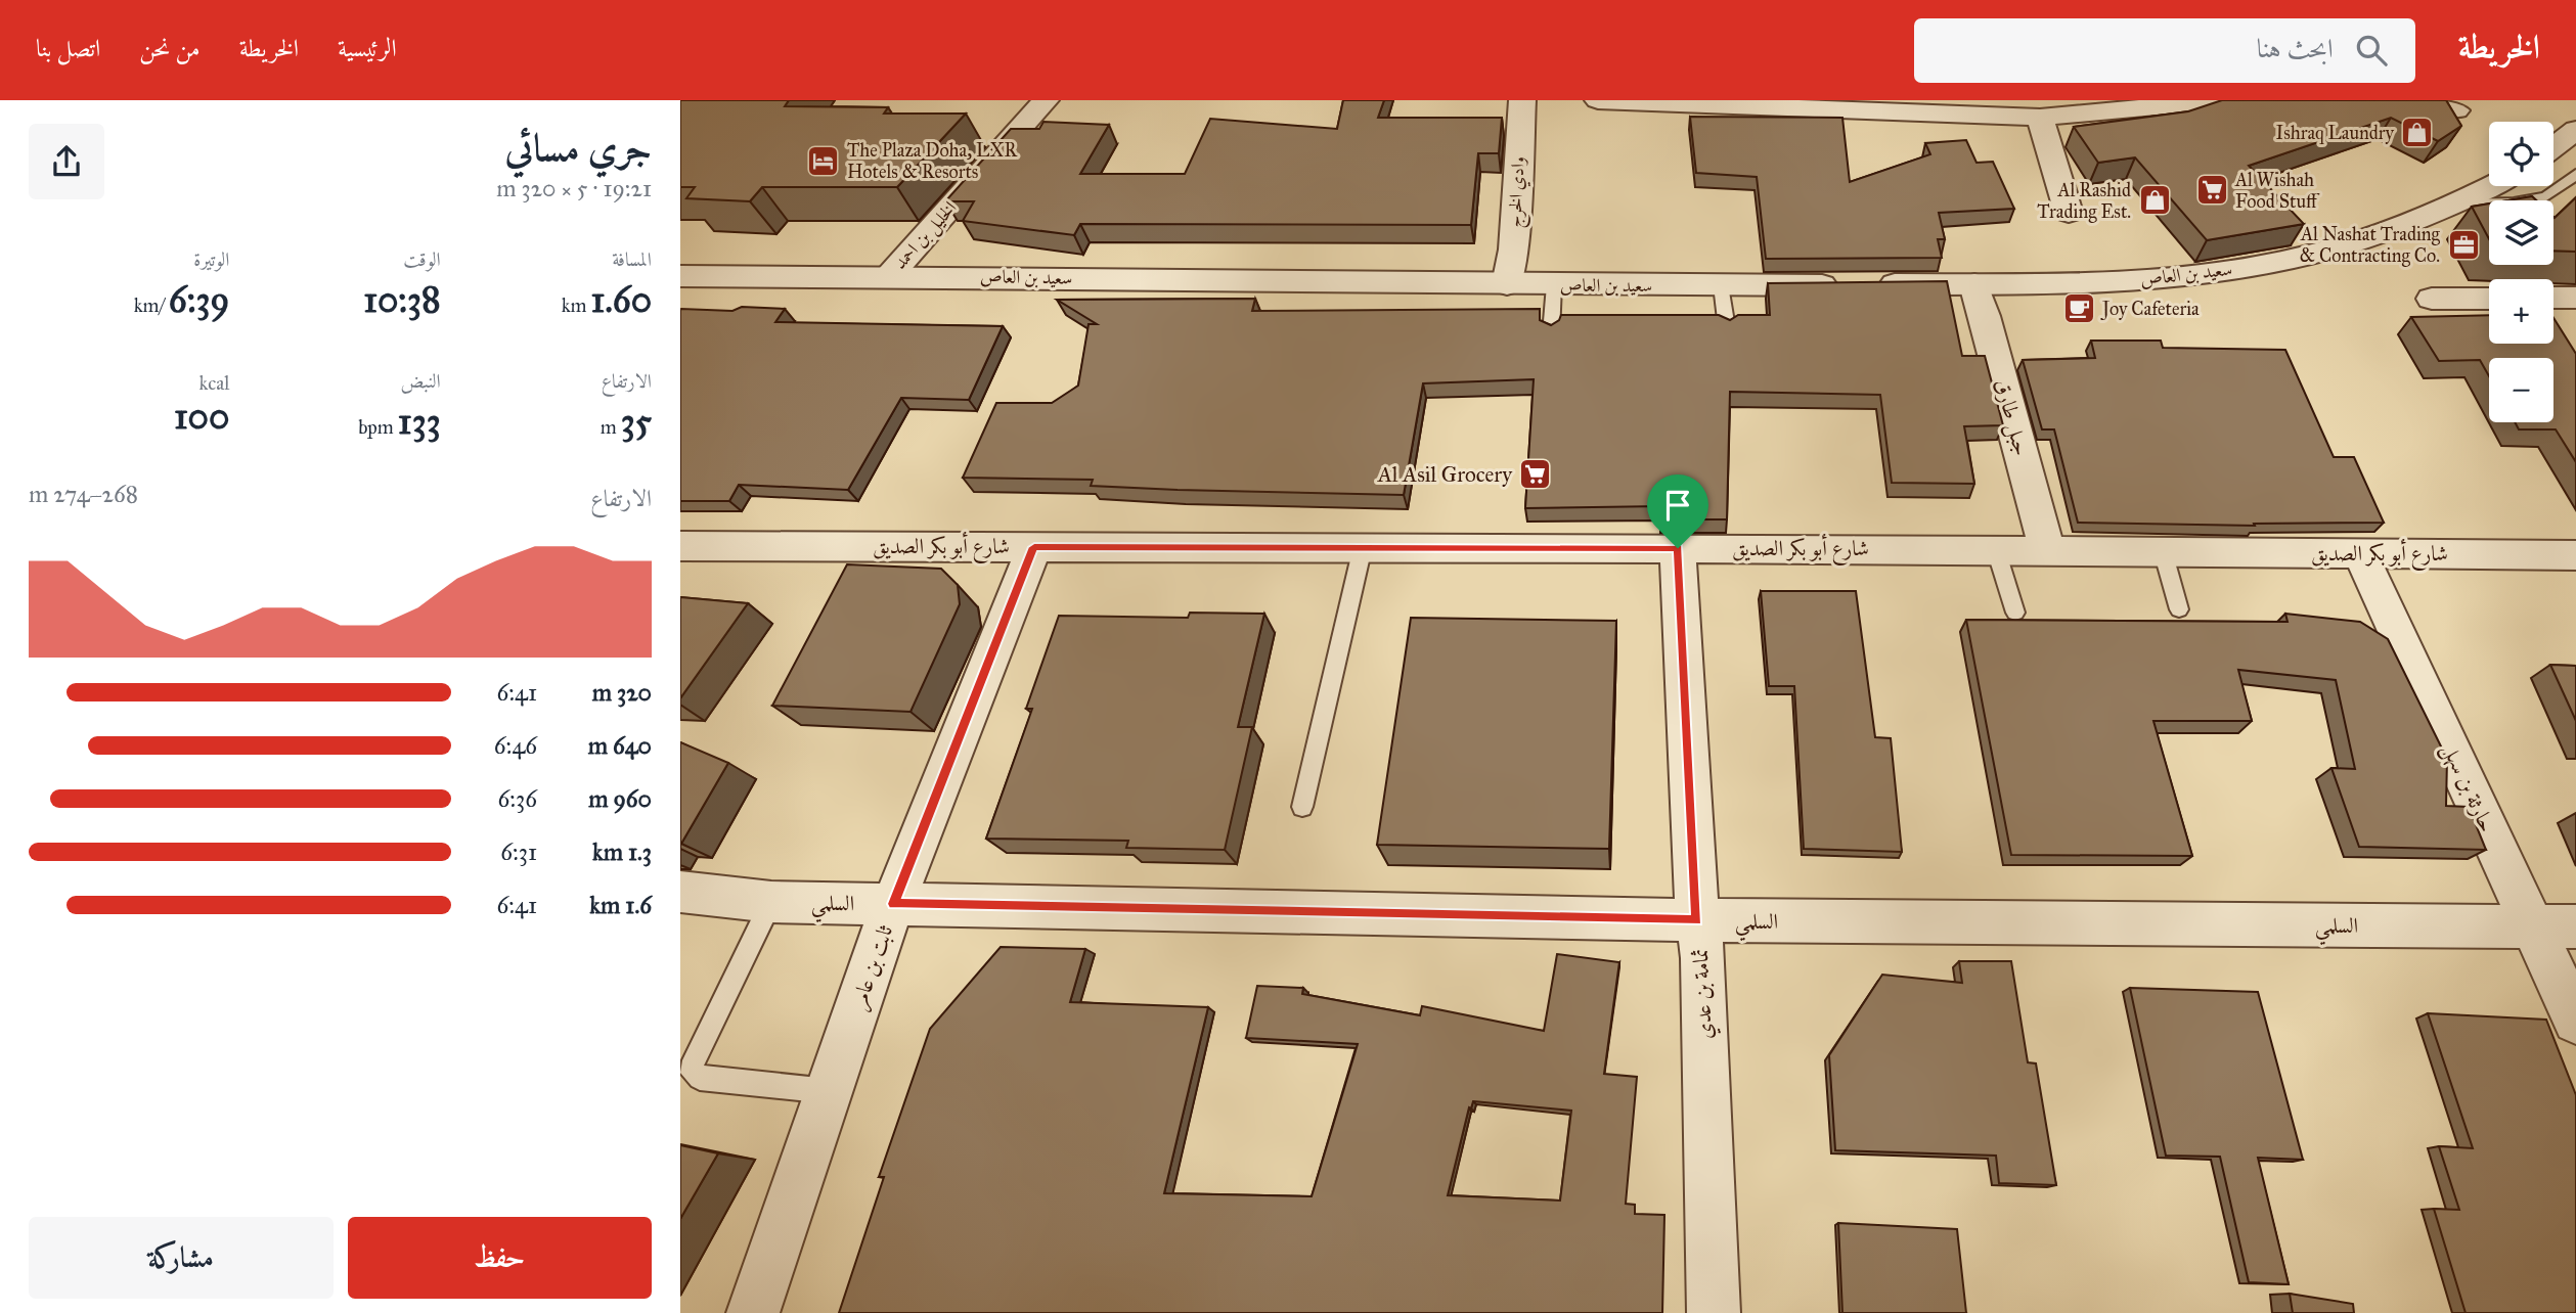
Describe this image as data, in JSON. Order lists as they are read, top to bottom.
{
  "streets": {
    "street": [
      "وادي الخرج",
      "الخليل بن احمد",
      "سعيد بن العاص",
      "جبل طارق",
      "شارع أبو بكر الصديق",
      "حارثة بن سهل",
      "السلمي",
      "ثابت بن عامر",
      "ثمامة بن عدي"
    ]
  },
  "crossings": [
    ["وادي الخرج", "سعيد بن العاص"],
    ["الخليل بن احمد", "سعيد بن العاص"],
    ["سعيد بن العاص", "جبل طارق"],
    ["جبل طارق", "شارع أبو بكر الصديق"],
    ["شارع أبو بكر الصديق", "حارثة بن سهل"],
    ["شارع أبو بكر الصديق", "ثابت بن عامر"],
    ["شارع أبو بكر الصديق", "ثمامة بن عدي"],
    ["حارثة بن سهل", "السلمي"],
    ["السلمي", "ثابت بن عامر"],
    ["السلمي", "ثمامة بن عدي"]
  ],
  "places": {
    "shop": ["Ishraq Laundry", "Al Rashid Trading Est."],
    "hotel": ["The Plaza Doha, LXR Hotels & Resorts"],
    "supermarket": ["Al Wishah Food Stuff", "Al Asil Grocery"],
    "office": ["Al Nashat Trading & Contracting Co."],
    "cafe": ["Joy Cafeteria"]
  },
  "page": {
    "header": "الخريطة",
    "search": "ابحث هنا",
    "nav": [
      "الرئيسية",
      "الخريطة",
      "من نحن",
      "اتصل بنا"
    ],
    "heading": ["جري مسائي", "19:21 · 5 × 320 m"],
    "map_buttons": ["+", "−"],
    "stats": [
      ["المسافة", "1.60 km"],
      ["الوقت", "10:38"],
      ["الوتيرة", "6:39 /km"],
      ["الارتفاع", "35 m"],
      ["النبض", "133 bpm"],
      ["kcal", "100"]
    ],
    "chart": ["الارتفاع", "268–274 m"],
    "list": [
      {
        "name": "320 m",
        "note": "6:41"
      },
      {
        "name": "640 m",
        "note": "6:46"
      },
      {
        "name": "960 m",
        "note": "6:36"
      },
      {
        "name": "1.3 km",
        "note": "6:31"
      },
      {
        "name": "1.6 km",
        "note": "6:41"
      }
    ],
    "buttons": ["حفظ", "مشاركة"]
  }
}
